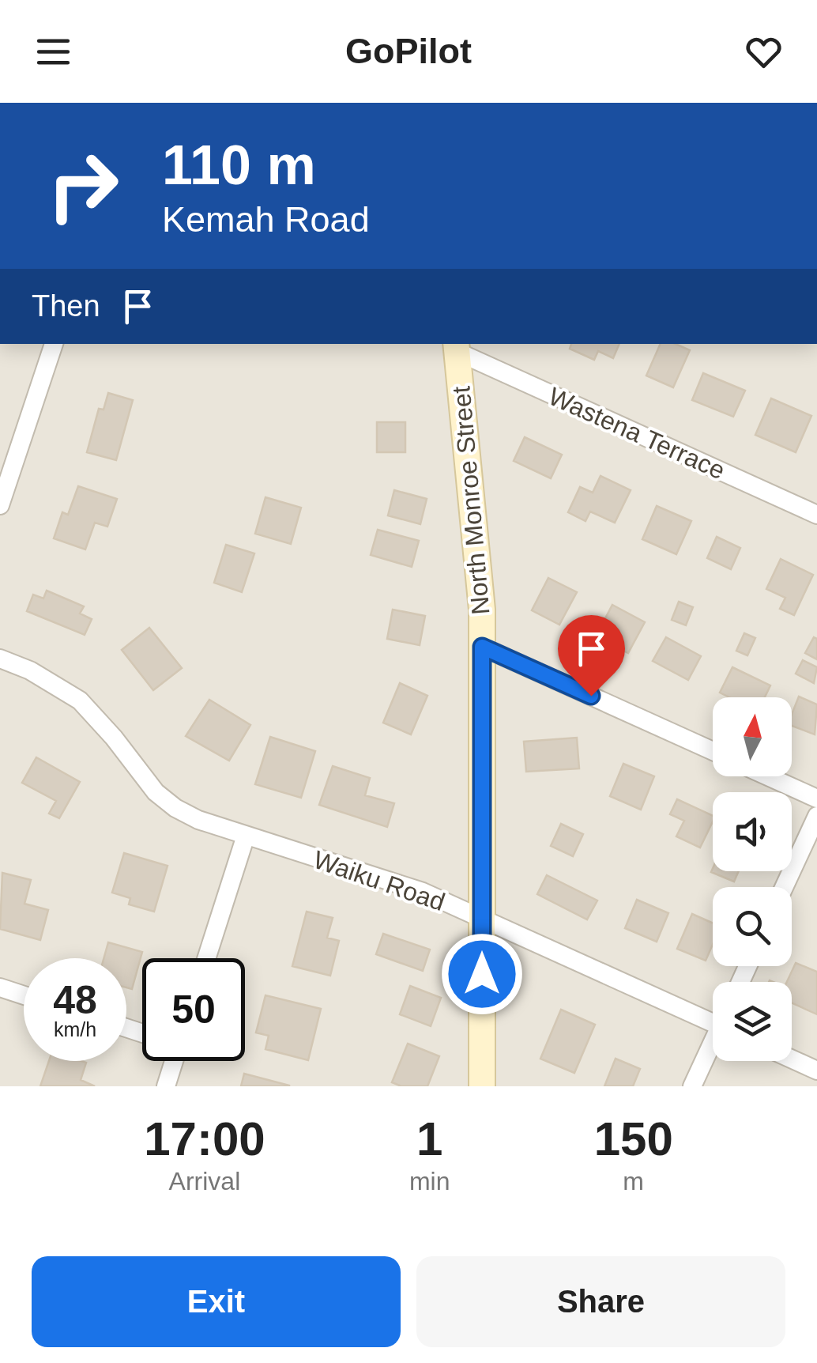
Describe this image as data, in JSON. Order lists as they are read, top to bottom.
{
  "streets": {
    "main road": ["North Monroe Street"],
    "street": ["Wastena Terrace", "Waiku Road"]
  },
  "crossings": [
    ["Wastena Terrace", "North Monroe Street"],
    ["North Monroe Street", "Waiku Road"]
  ],
  "north": "top",
  "page": {
    "header": "GoPilot",
    "turn": ["110 m", "Kemah Road"],
    "then": "Then",
    "speed": "48 km/h",
    "limit": "50",
    "eta": [
      "17:00",
      "Arrival",
      "1",
      "min",
      "150",
      "m"
    ],
    "buttons": ["Exit", "Share"]
  }
}
